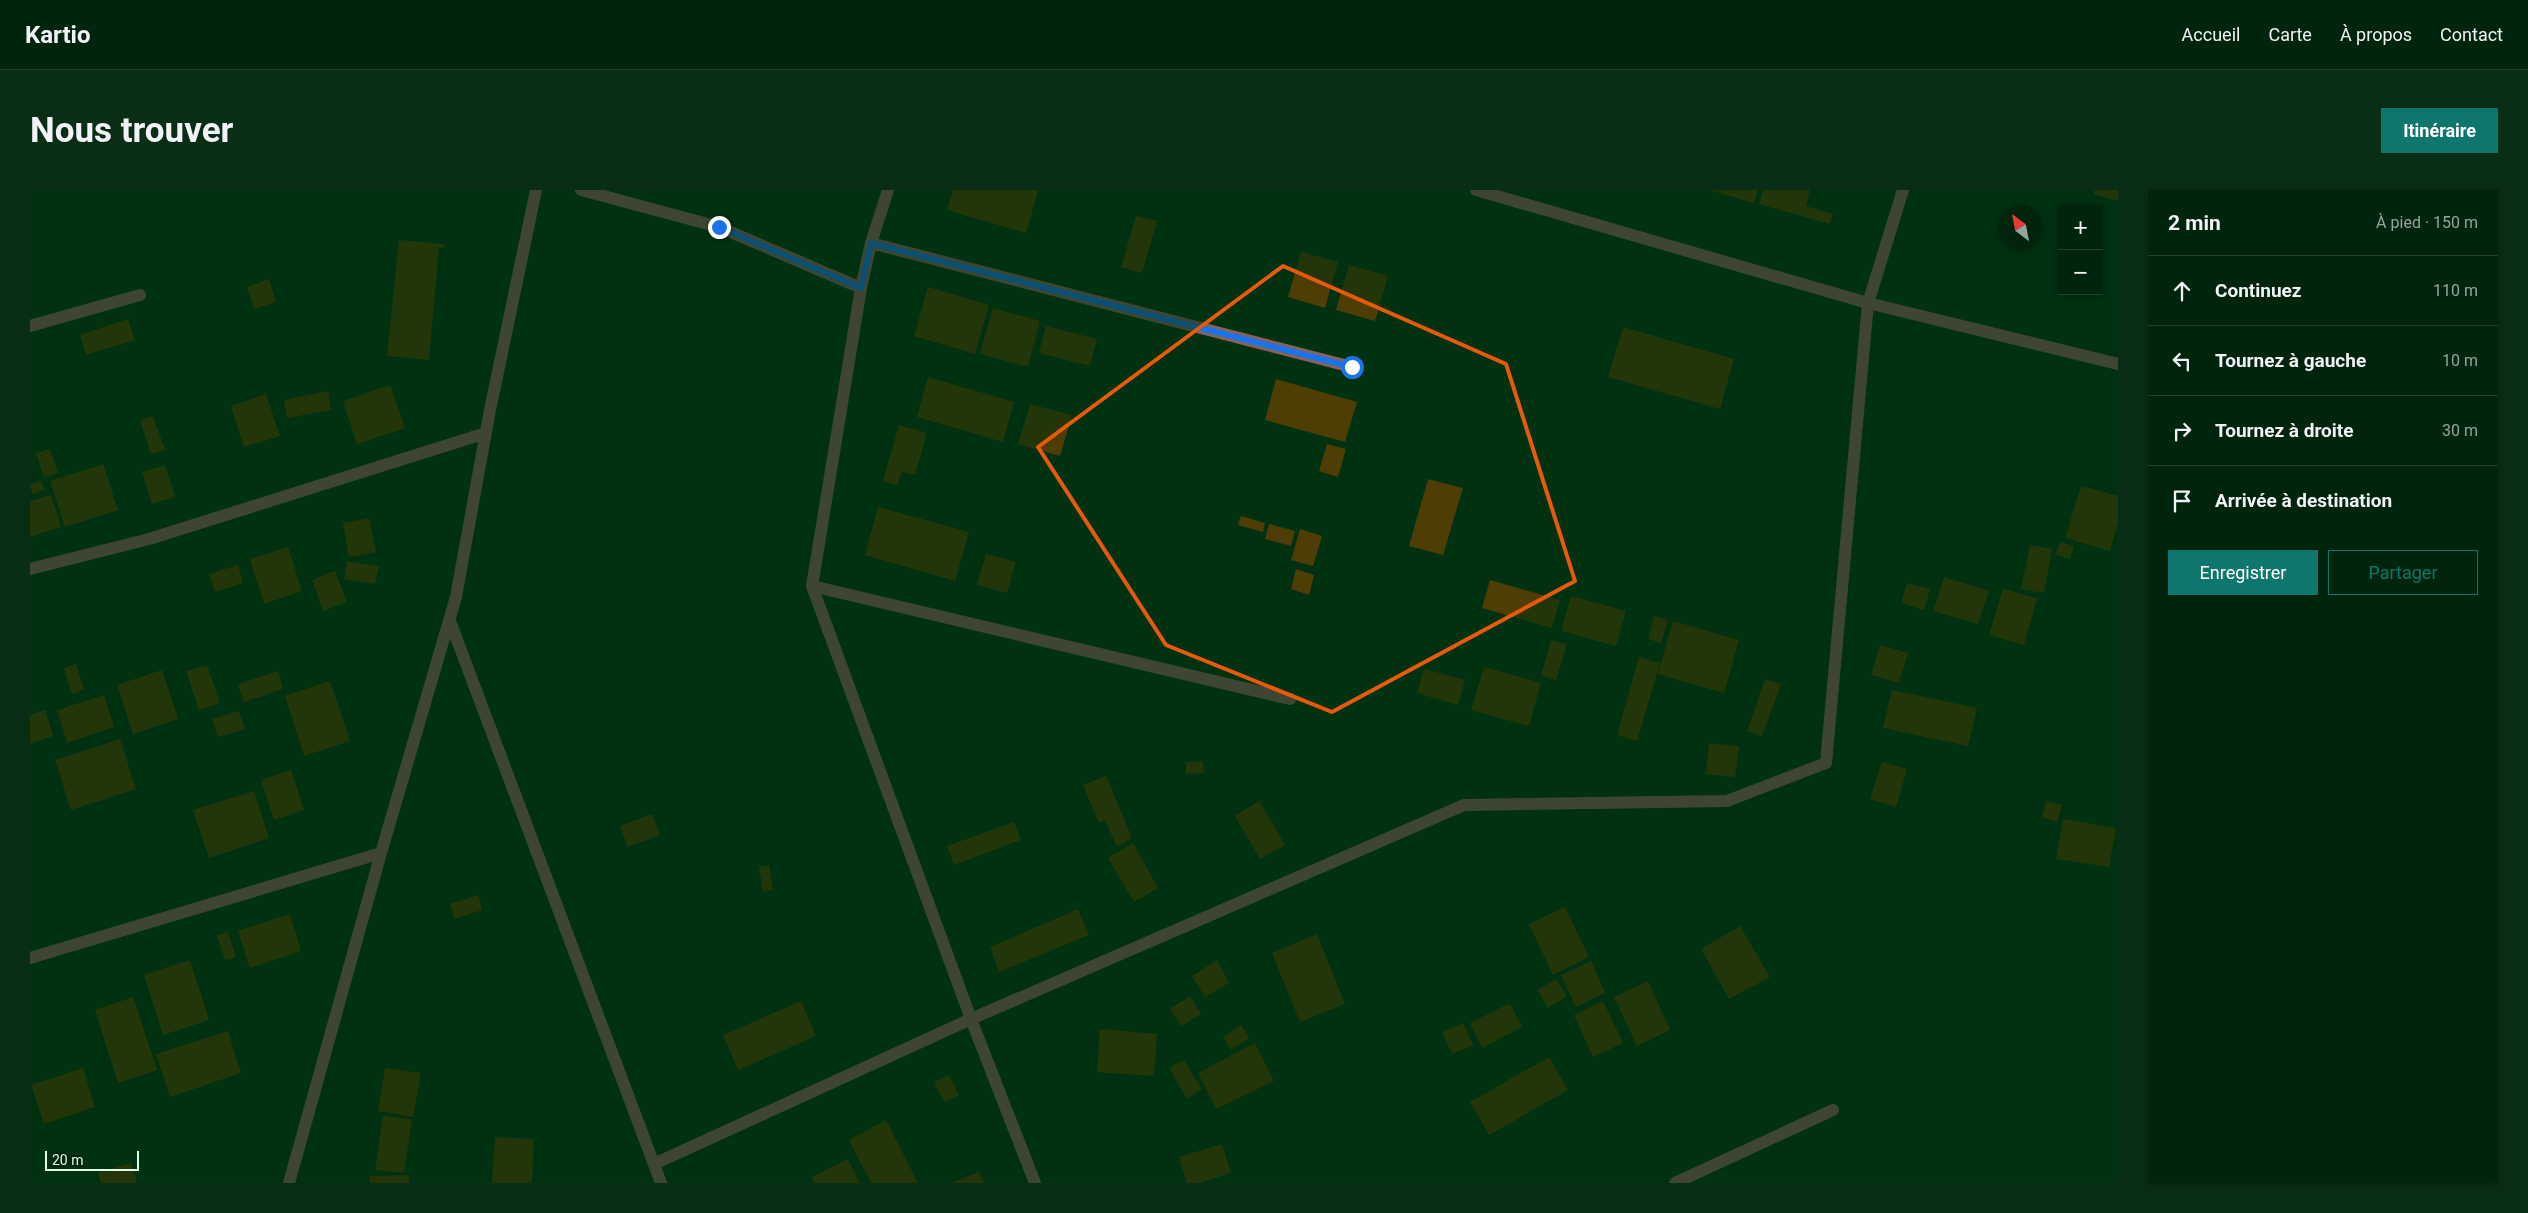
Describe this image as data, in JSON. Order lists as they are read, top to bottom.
{
  "scale_bar": "20 m",
  "north": "top left",
  "page": {
    "header": "Kartio",
    "nav": [
      "Accueil",
      "Carte",
      "À propos",
      "Contact"
    ],
    "buttons": [
      "Itinéraire",
      ["Enregistrer", "Partager"]
    ],
    "title": "Nous trouver",
    "heading": ["2 min", "À pied · 150 m"],
    "map_buttons": ["+", "−"],
    "list": [
      ["Continuez", "110 m"],
      ["Tournez à gauche", "10 m"],
      ["Tournez à droite", "30 m"],
      "Arrivée à destination"
    ],
    "scale": "20 m"
  }
}
